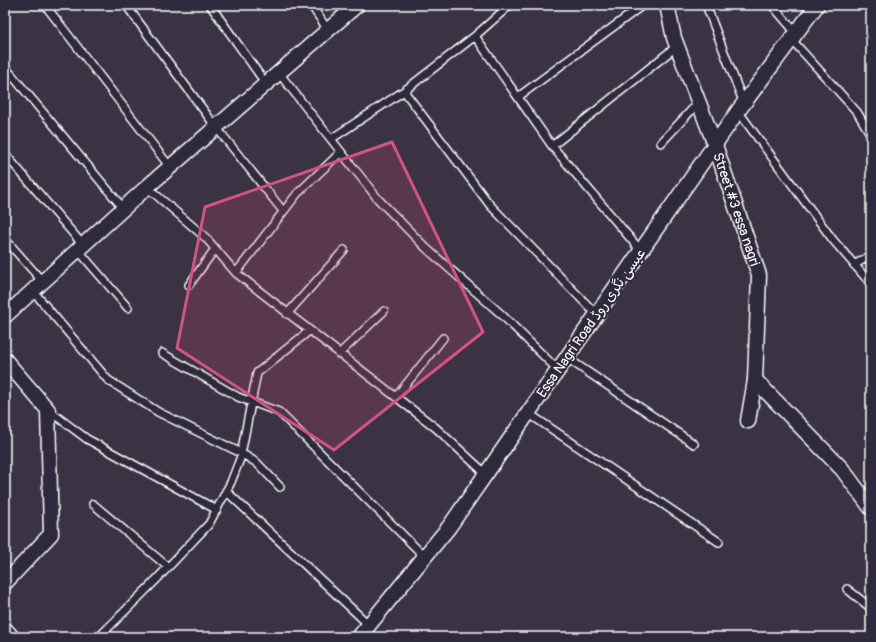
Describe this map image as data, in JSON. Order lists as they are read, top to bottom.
{
  "streets": {
    "street": ["Street #3 essa nagri", "Essa Nagri Road عیسیٰ نگری روڈ"]
  },
  "crossings": [
    ["Street #3 essa nagri", "Essa Nagri Road عیسیٰ نگری روڈ"]
  ]
}
